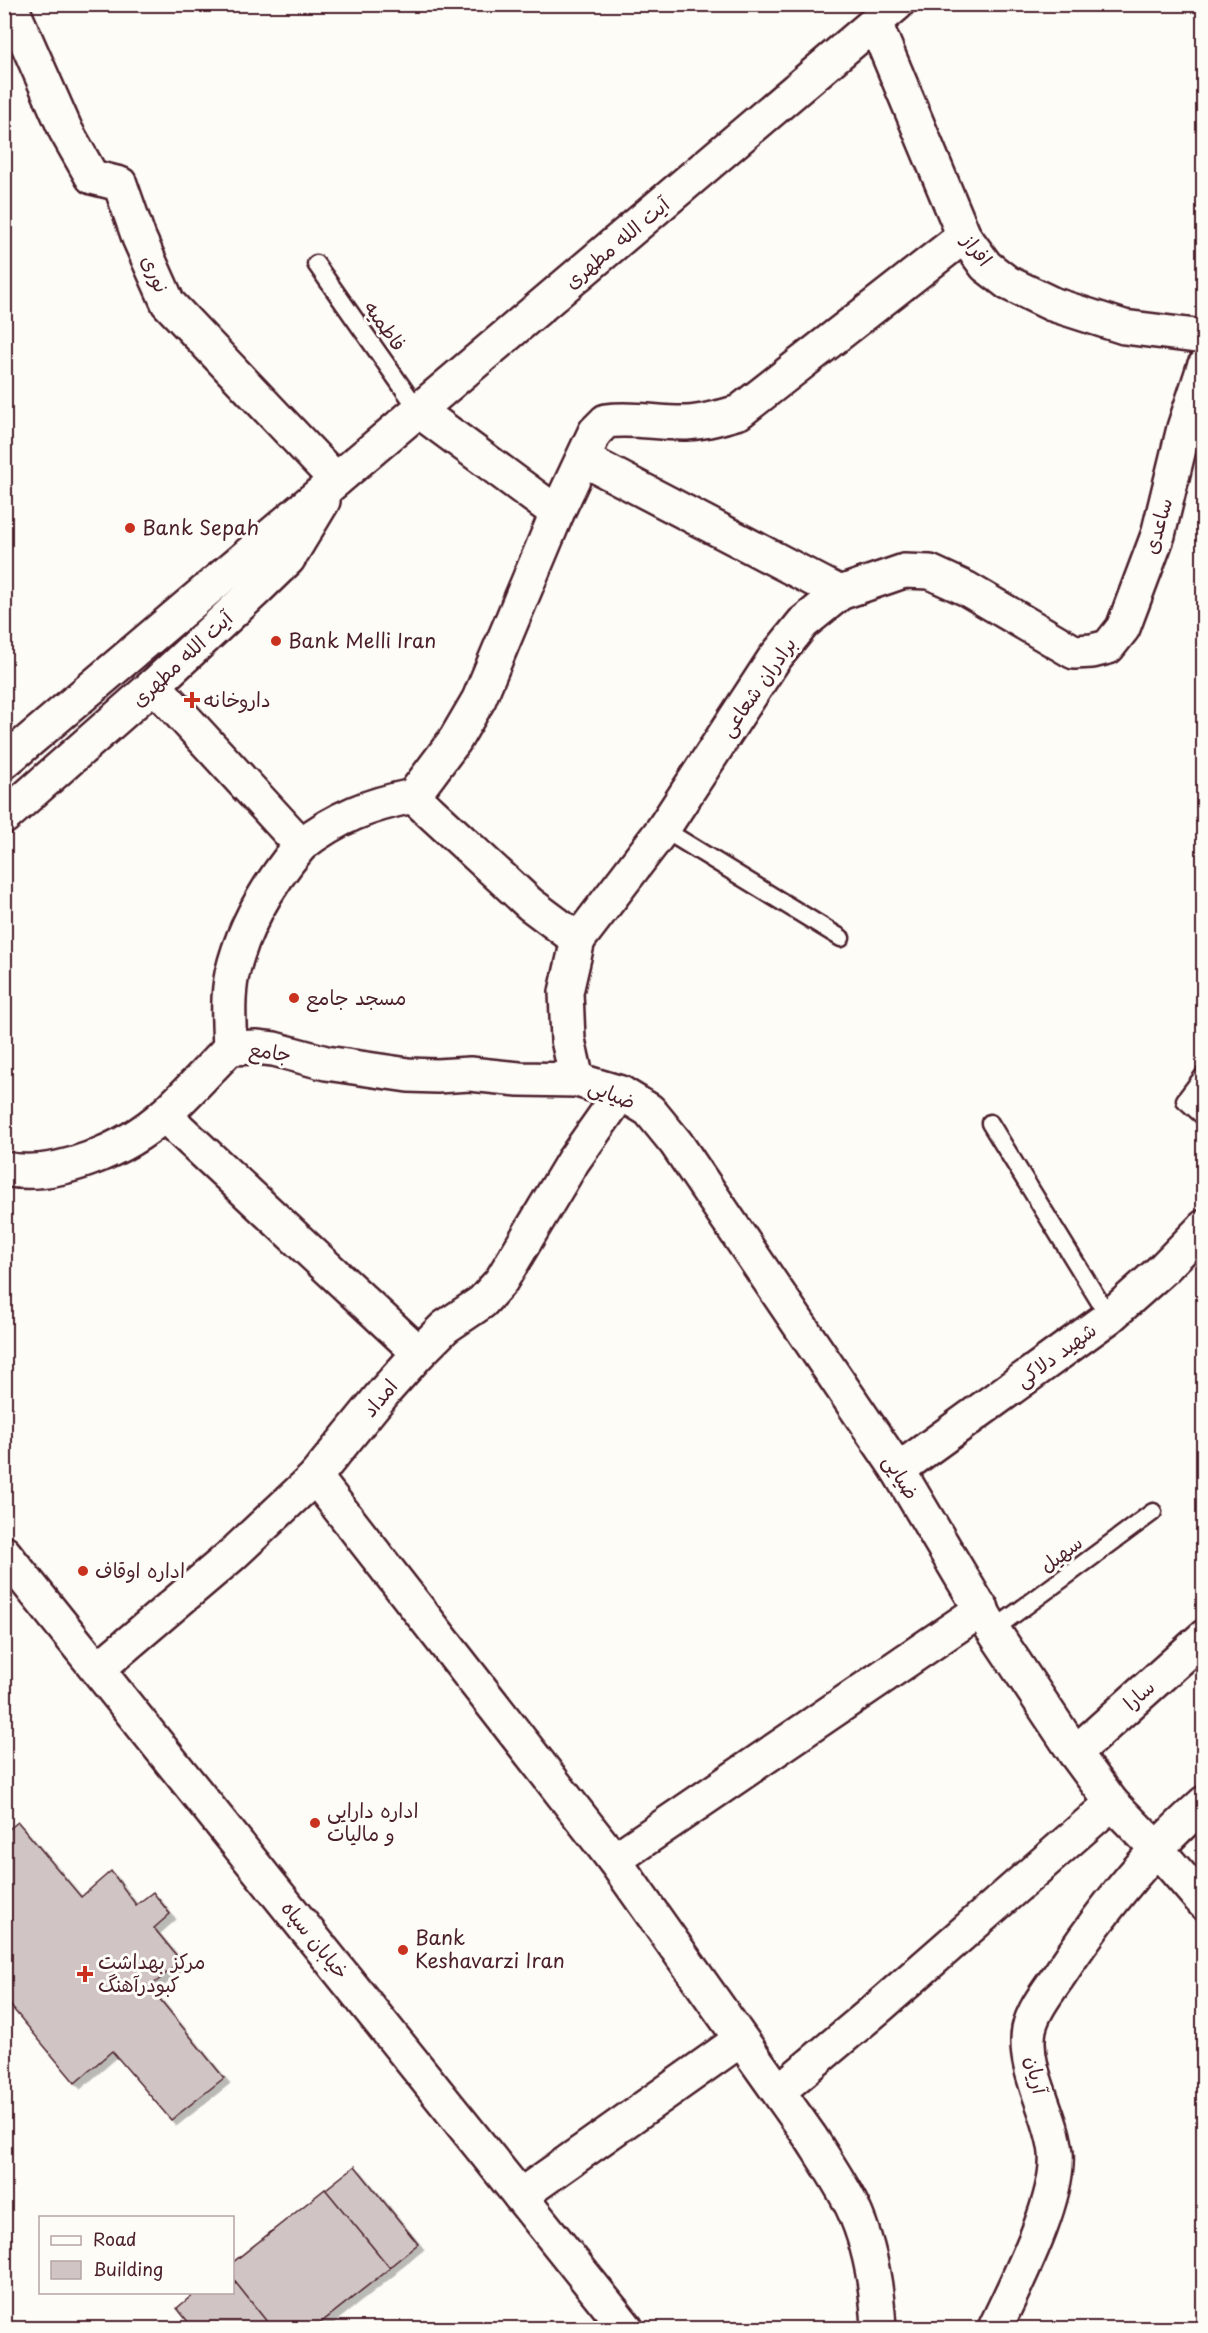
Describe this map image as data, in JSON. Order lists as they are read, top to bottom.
{
  "streets": {
    "street": [
      "آیت الله مطهری",
      "افراز",
      "نوری",
      "ساعدی",
      "برادران شعاعی",
      "جامع",
      "ضیایی",
      "شهید دلاکی",
      "امداد",
      "سارا",
      "خیابان سپاه",
      "آریان"
    ],
    "lane": ["فاطمیه", "سهیل"]
  },
  "crossings": [
    ["آیت الله مطهری", "افراز"],
    ["آیت الله مطهری", "نوری"],
    ["آیت الله مطهری", "فاطمیه"],
    ["ساعدی", "برادران شعاعی"],
    ["جامع", "ضیایی"],
    ["ضیایی", "شهید دلاکی"],
    ["ضیایی", "امداد"],
    ["ضیایی", "سهیل"],
    ["ضیایی", "سارا"],
    ["ضیایی", "آریان"],
    ["امداد", "خیابان سپاه"]
  ],
  "places": {
    "other": [
      "Bank Sepah",
      "Bank Melli Iran",
      "مسجد جامع",
      "اداره اوقاف",
      "اداره دارایی و مالیات",
      "Bank Keshavarzi Iran"
    ],
    "health": ["داروخانه", "مرکز بهداشت کبودرآهنگ"]
  },
  "legend": ["Road", "Building"]
}
